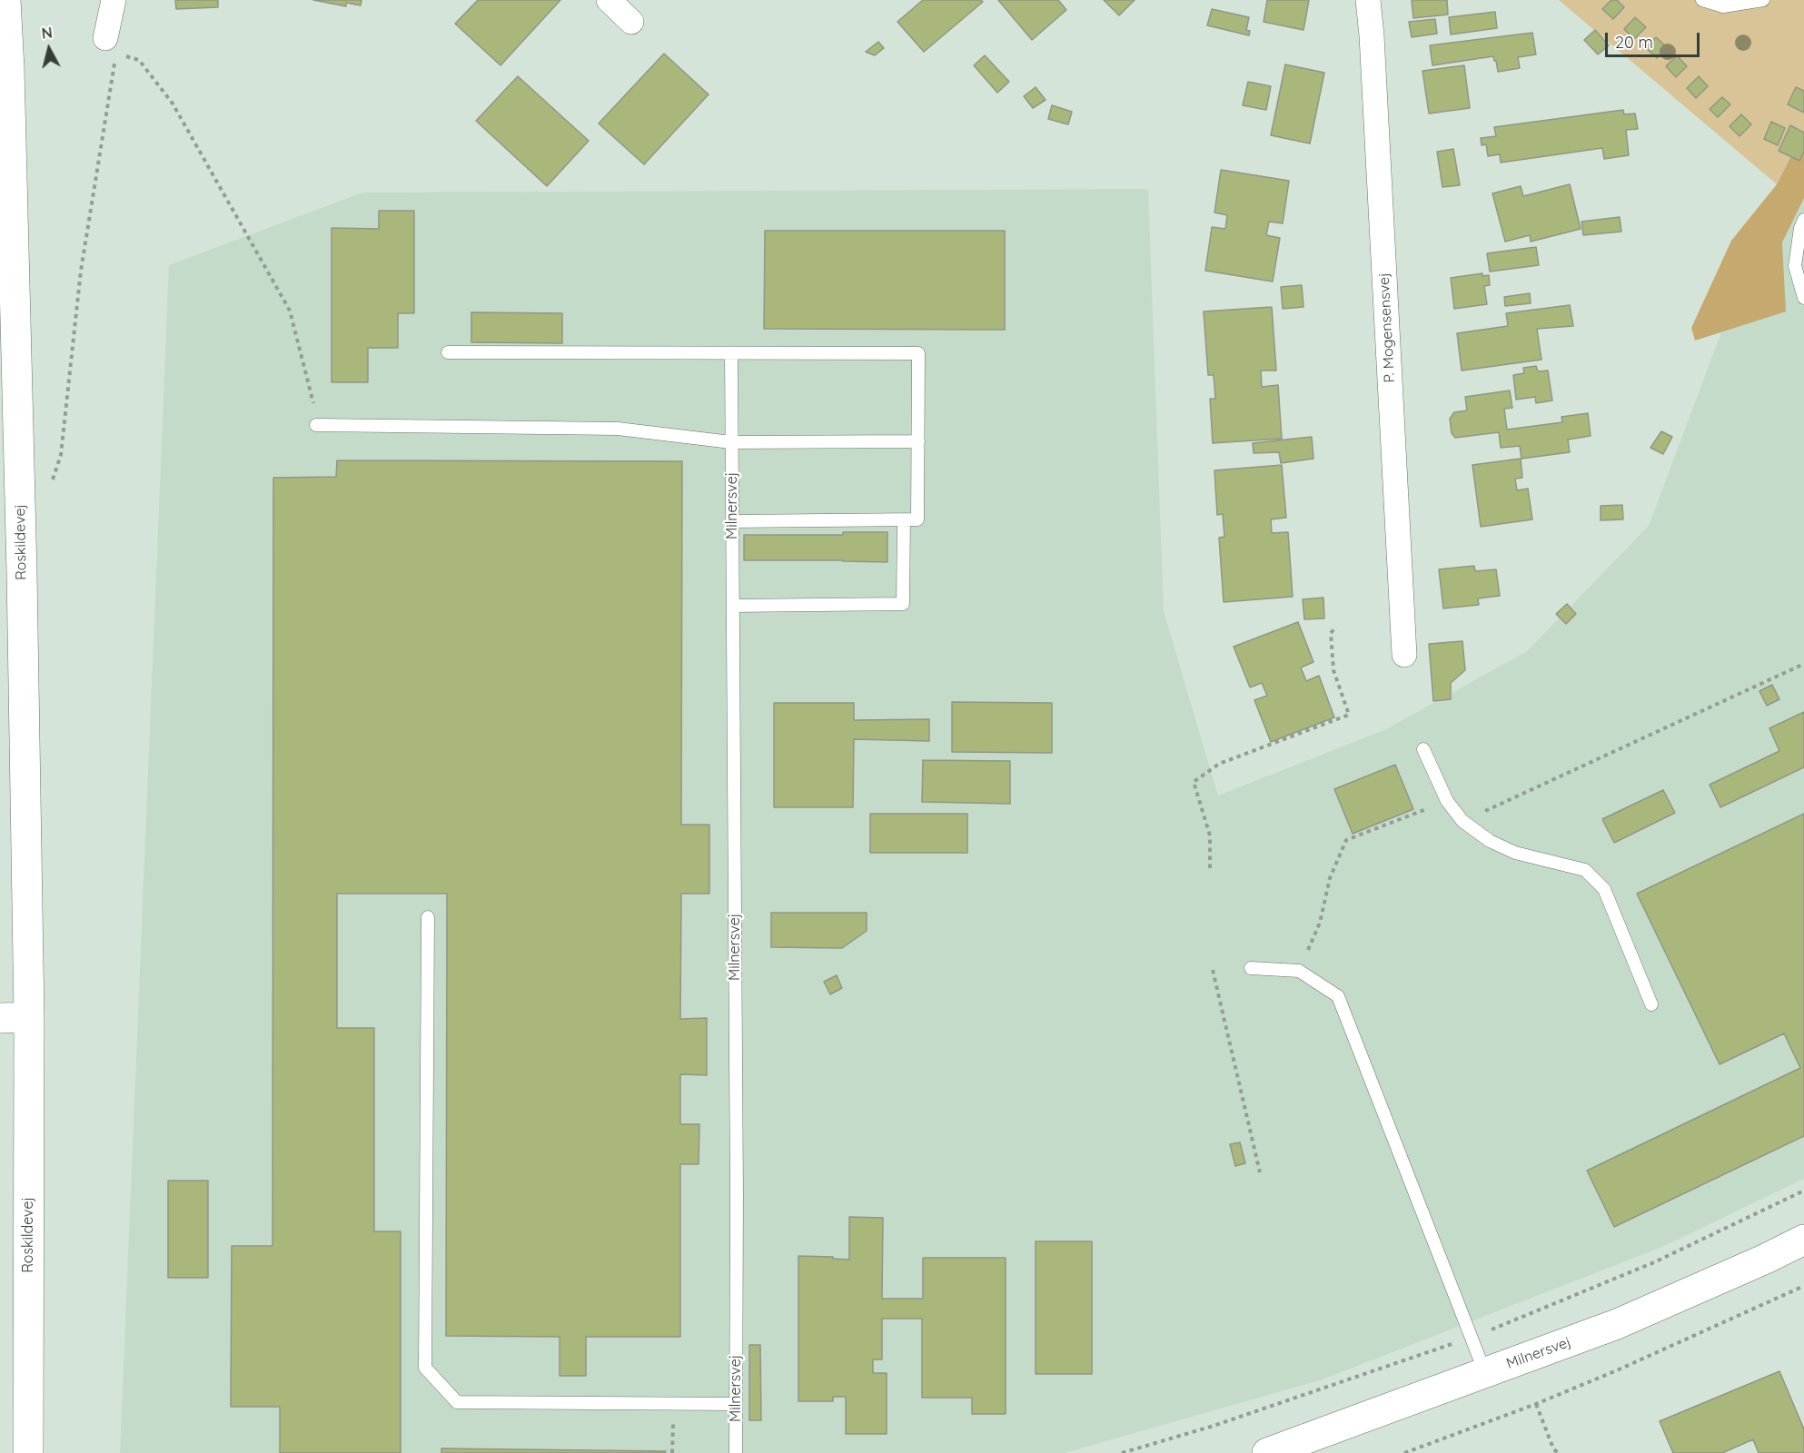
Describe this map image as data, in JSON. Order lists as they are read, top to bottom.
{
  "streets": {
    "street": ["P. Mogensensvej", "Milnersvej", "Roskildevej"]
  },
  "scale_bar": "20 m",
  "north": "top"
}
